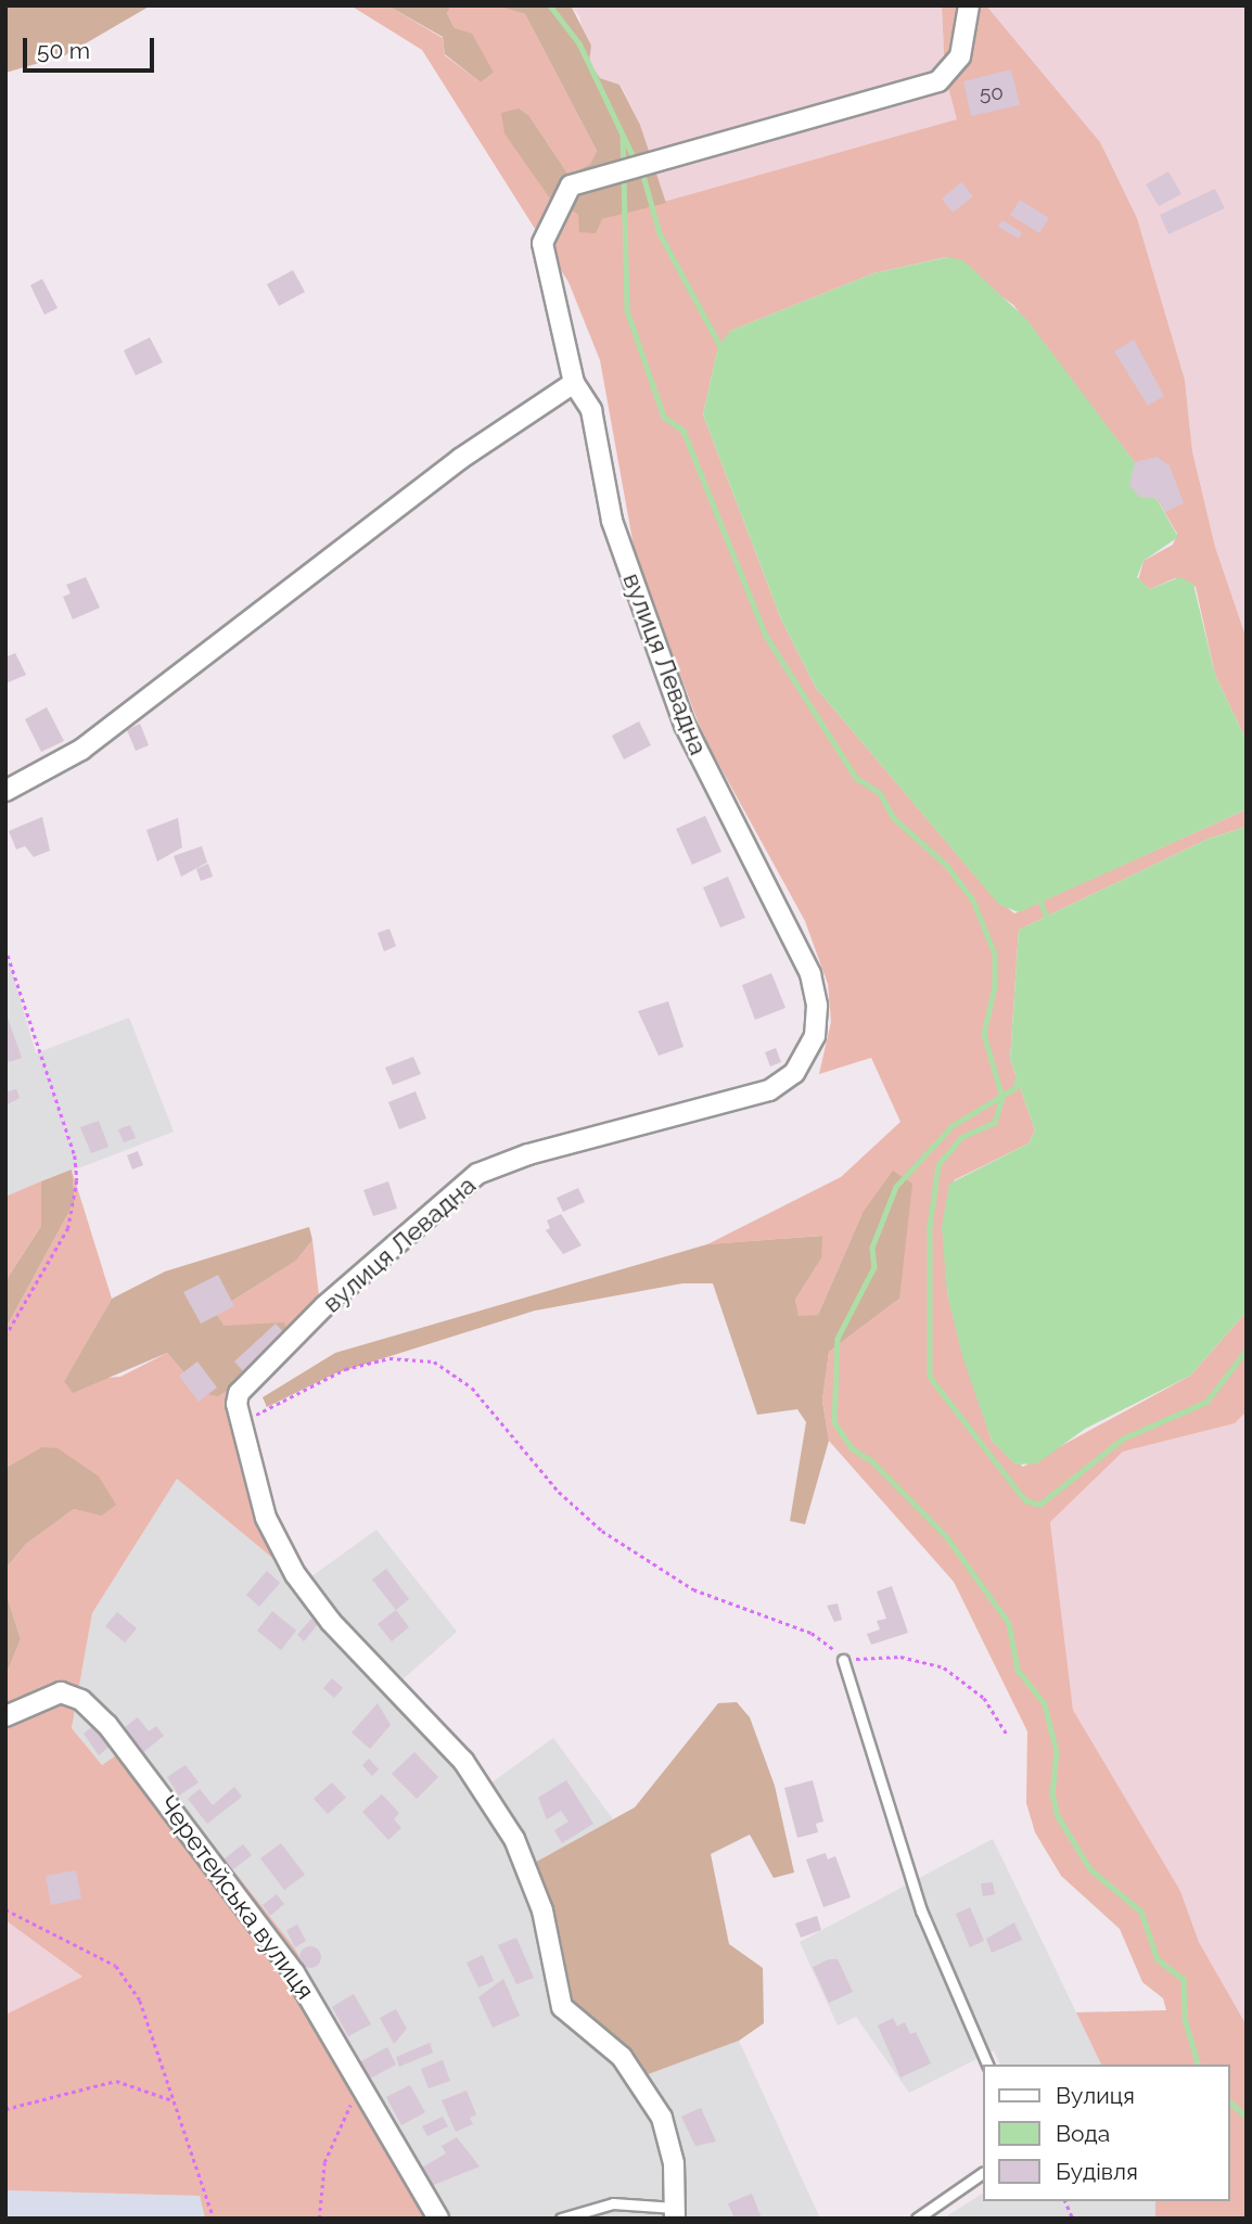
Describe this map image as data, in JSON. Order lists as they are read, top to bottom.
{
  "streets": {
    "street": ["вулиця Левадна", "Черетейська вулиця"]
  },
  "house_numbers": ["50"],
  "legend": ["Вулиця", "Вода", "Будівля"],
  "scale_bar": "50 m"
}
